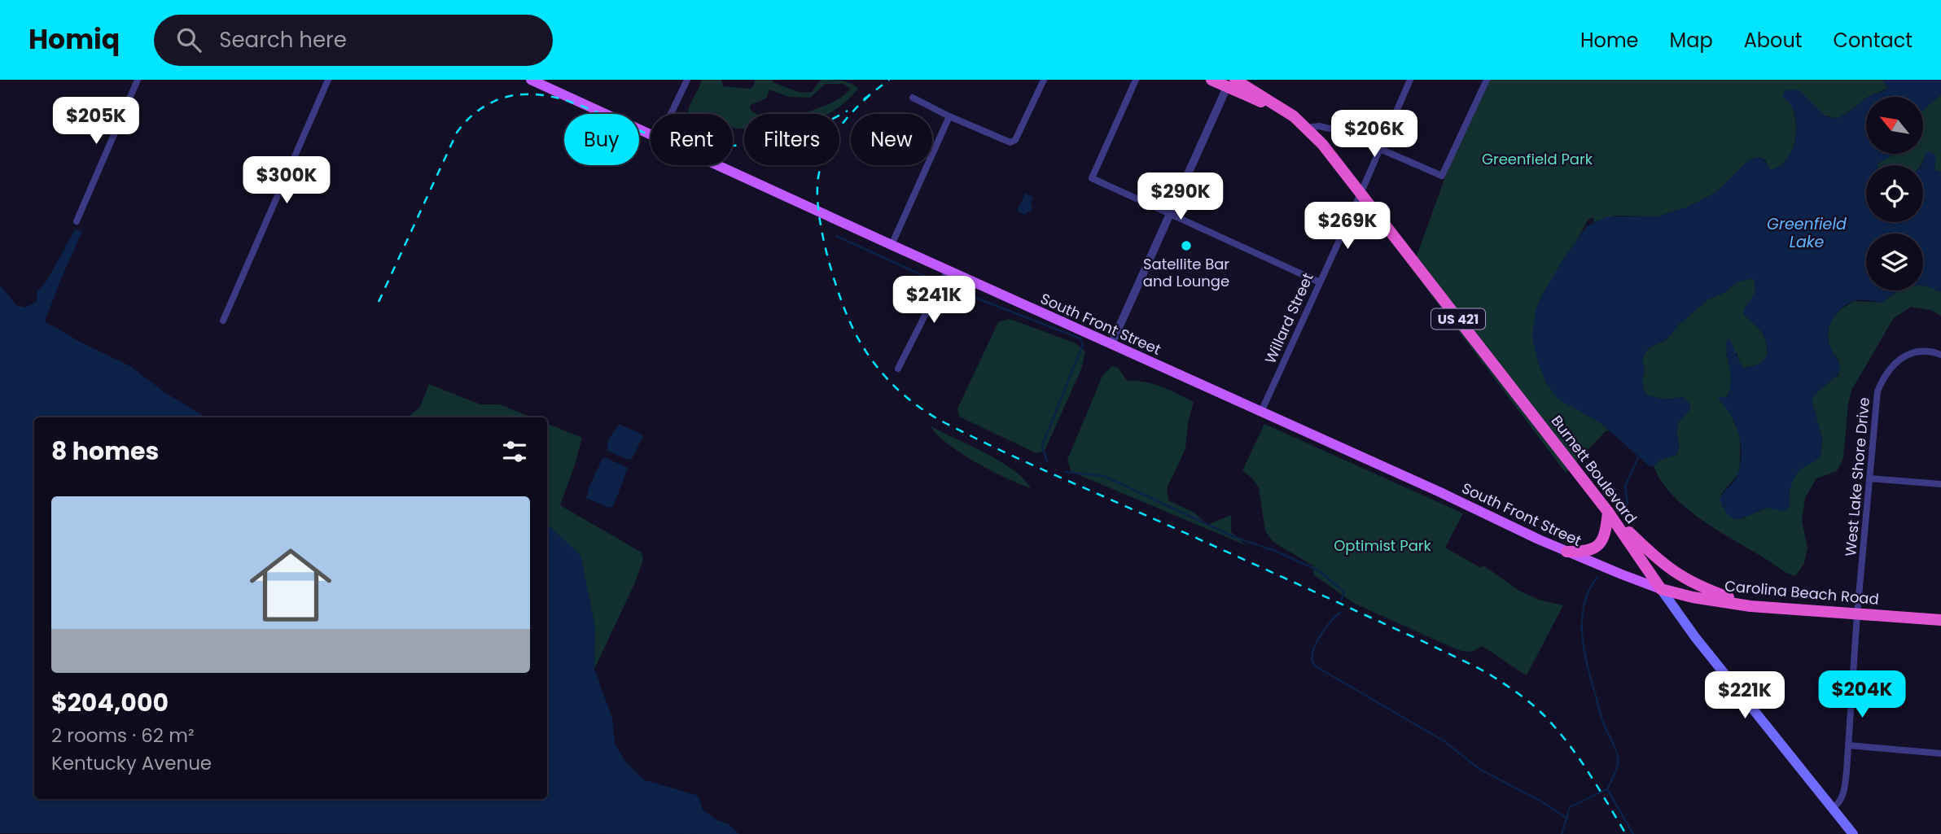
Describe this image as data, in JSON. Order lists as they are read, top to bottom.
{
  "streets": {
    "highway": ["US 421", "Burnett Boulevard", "Carolina Beach Road"],
    "main road": ["South Front Street"],
    "street": ["Willard Street", "West Lake Shore Drive"]
  },
  "crossings": [
    ["Willard Street", "South Front Street"],
    ["Willard Street", "Burnett Boulevard"],
    ["US 421", "Burnett Boulevard"],
    ["South Front Street", "Burnett Boulevard"],
    ["South Front Street", "Carolina Beach Road"],
    ["Burnett Boulevard", "West Lake Shore Drive"],
    ["Burnett Boulevard", "Carolina Beach Road"],
    ["West Lake Shore Drive", "Carolina Beach Road"]
  ],
  "water": ["Greenfield Lake"],
  "parks": ["Greenfield Park", "Optimist Park"],
  "places": ["Satellite Bar and Lounge"],
  "north": "top left",
  "page": {
    "header": "Homiq",
    "search": "Search here",
    "nav": [
      "Home",
      "Map",
      "About",
      "Contact"
    ],
    "price": [
      "$205K",
      "$206K",
      "$300K",
      "$290K",
      "$269K",
      "$241K",
      "$204K",
      "$221K"
    ],
    "chip": [
      "Buy",
      "Rent",
      "Filters",
      "New"
    ],
    "heading": "8 homes",
    "list": [
      {
        "name": "$204,000",
        "note": "2 rooms · 62 m² · Kentucky Avenue"
      }
    ]
  }
}
